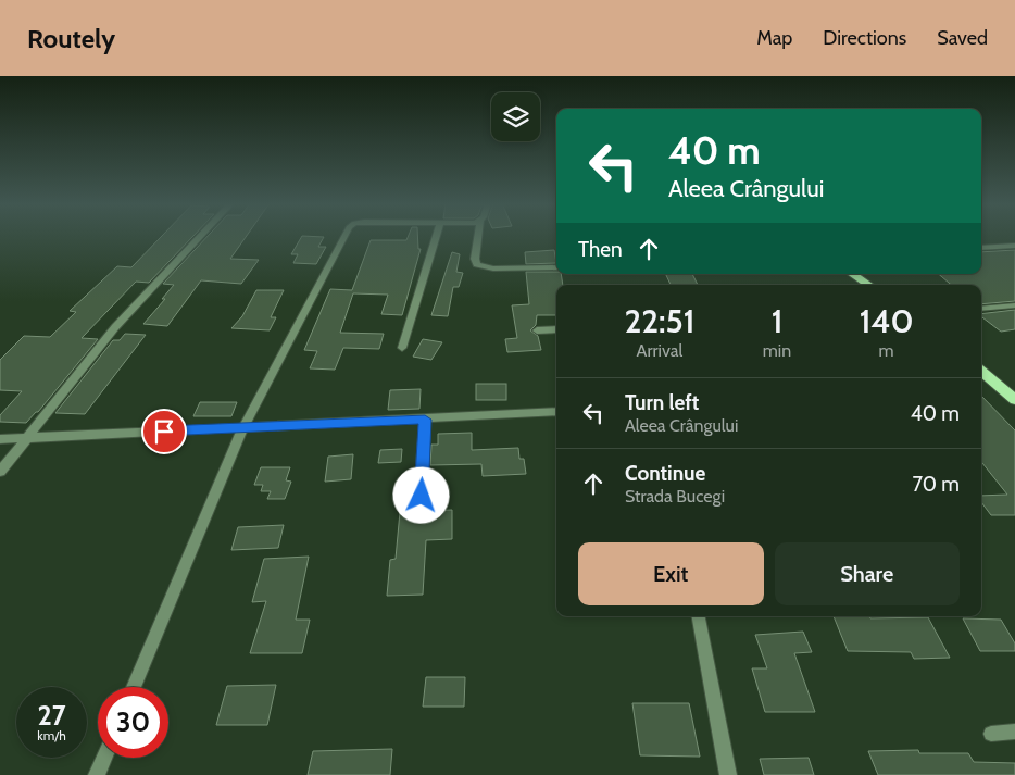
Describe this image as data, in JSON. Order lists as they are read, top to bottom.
{
  "page": {
    "header": "Routely",
    "nav": ["Map", "Directions", "Saved"],
    "turn": ["40 m", "Aleea Crângului"],
    "then": "Then",
    "eta": [
      "22:51",
      "Arrival",
      "1",
      "min",
      "140",
      "m"
    ],
    "list": [
      {
        "name": "Turn left",
        "note": "Aleea Crângului",
        "value": "40 m"
      },
      {
        "name": "Continue",
        "note": "Strada Bucegi",
        "value": "70 m"
      }
    ],
    "buttons": ["Exit", "Share"],
    "speed": "27 km/h",
    "limit": "30"
  }
}
